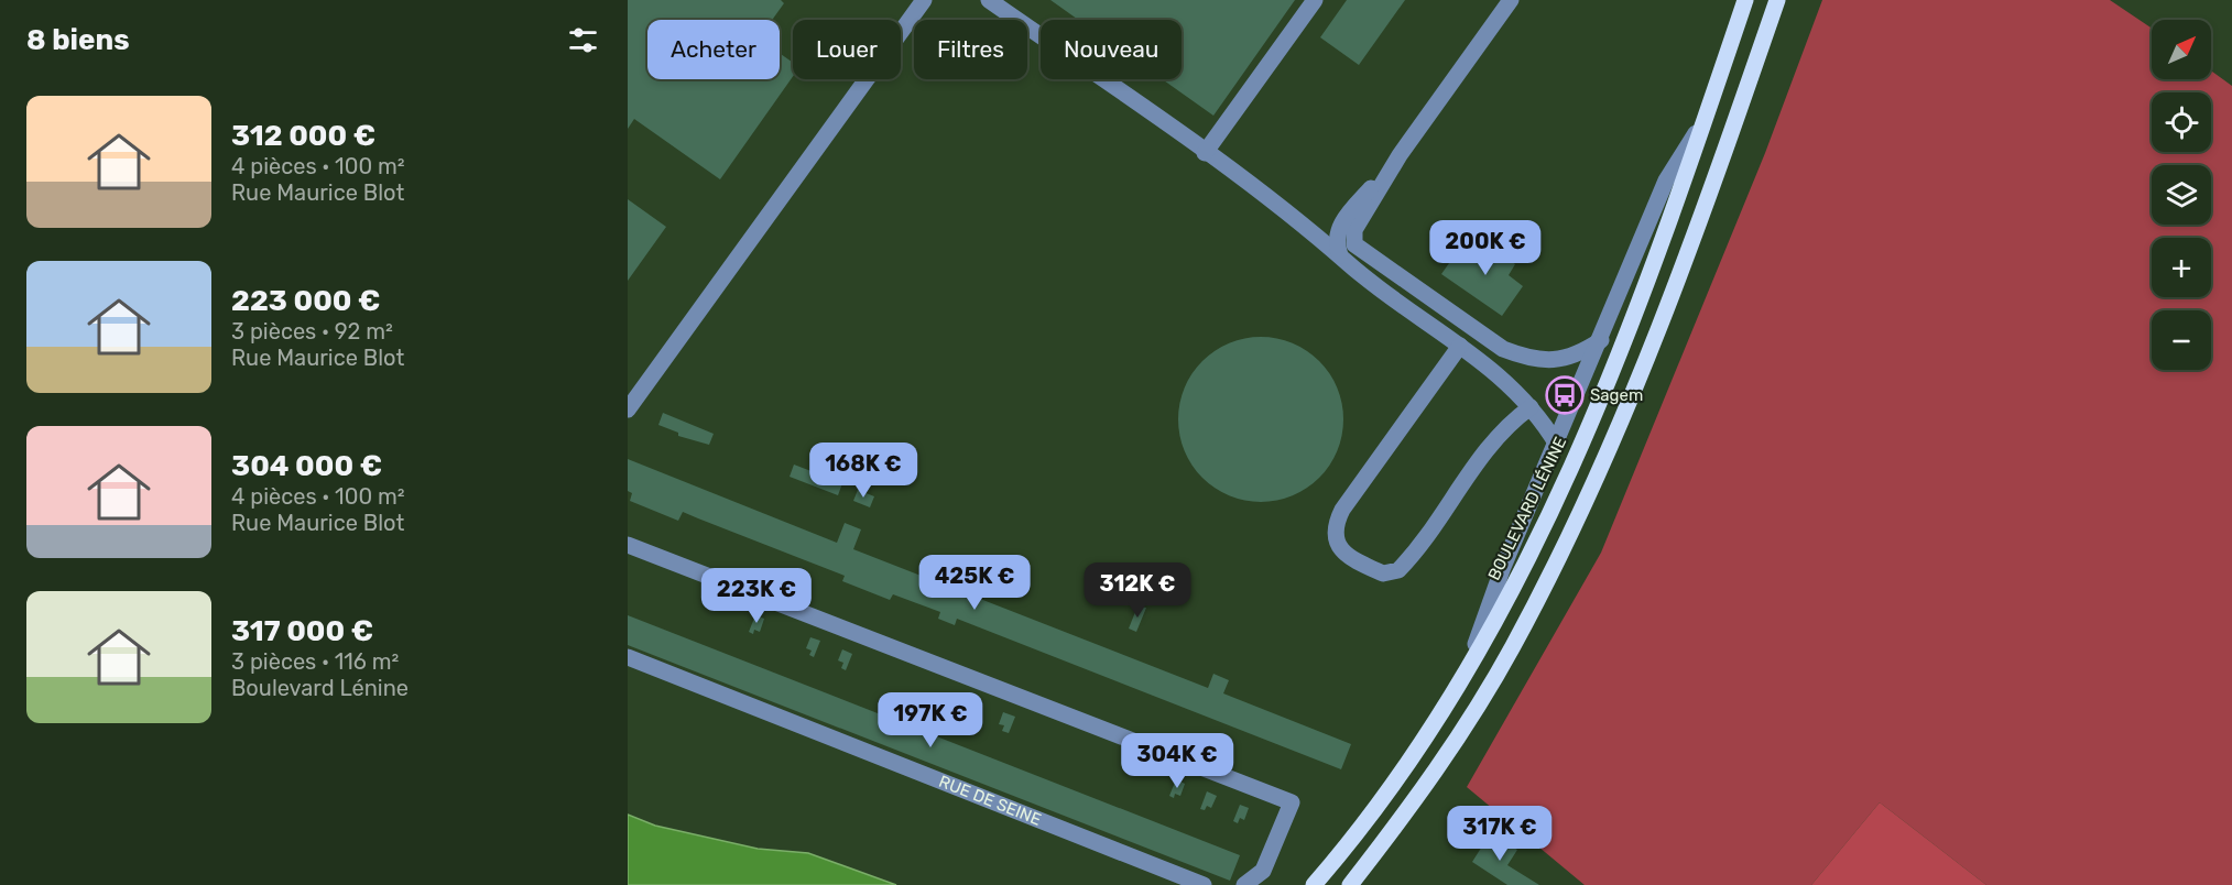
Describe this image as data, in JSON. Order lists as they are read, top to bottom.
{
  "streets": {
    "main road": ["BOULEVARD LÉNINE"],
    "street": ["RUE DE SEINE"]
  },
  "places": {
    "bus stop": ["Sagem"]
  },
  "north": "top right",
  "page": {
    "heading": "8 biens",
    "map_buttons": ["+", "−"],
    "chip": [
      "Acheter",
      "Louer",
      "Filtres",
      "Nouveau"
    ],
    "list": [
      {
        "name": "312 000 €",
        "note": "4 pièces · 100 m² · Rue Maurice Blot"
      },
      {
        "name": "223 000 €",
        "note": "3 pièces · 92 m² · Rue Maurice Blot"
      },
      {
        "name": "304 000 €",
        "note": "4 pièces · 100 m² · Rue Maurice Blot"
      },
      {
        "name": "317 000 €",
        "note": "3 pièces · 116 m² · Boulevard Lénine"
      }
    ],
    "price": [
      "200K €",
      "168K €",
      "425K €",
      "312K €",
      "223K €",
      "197K €",
      "304K €",
      "317K €"
    ]
  }
}
